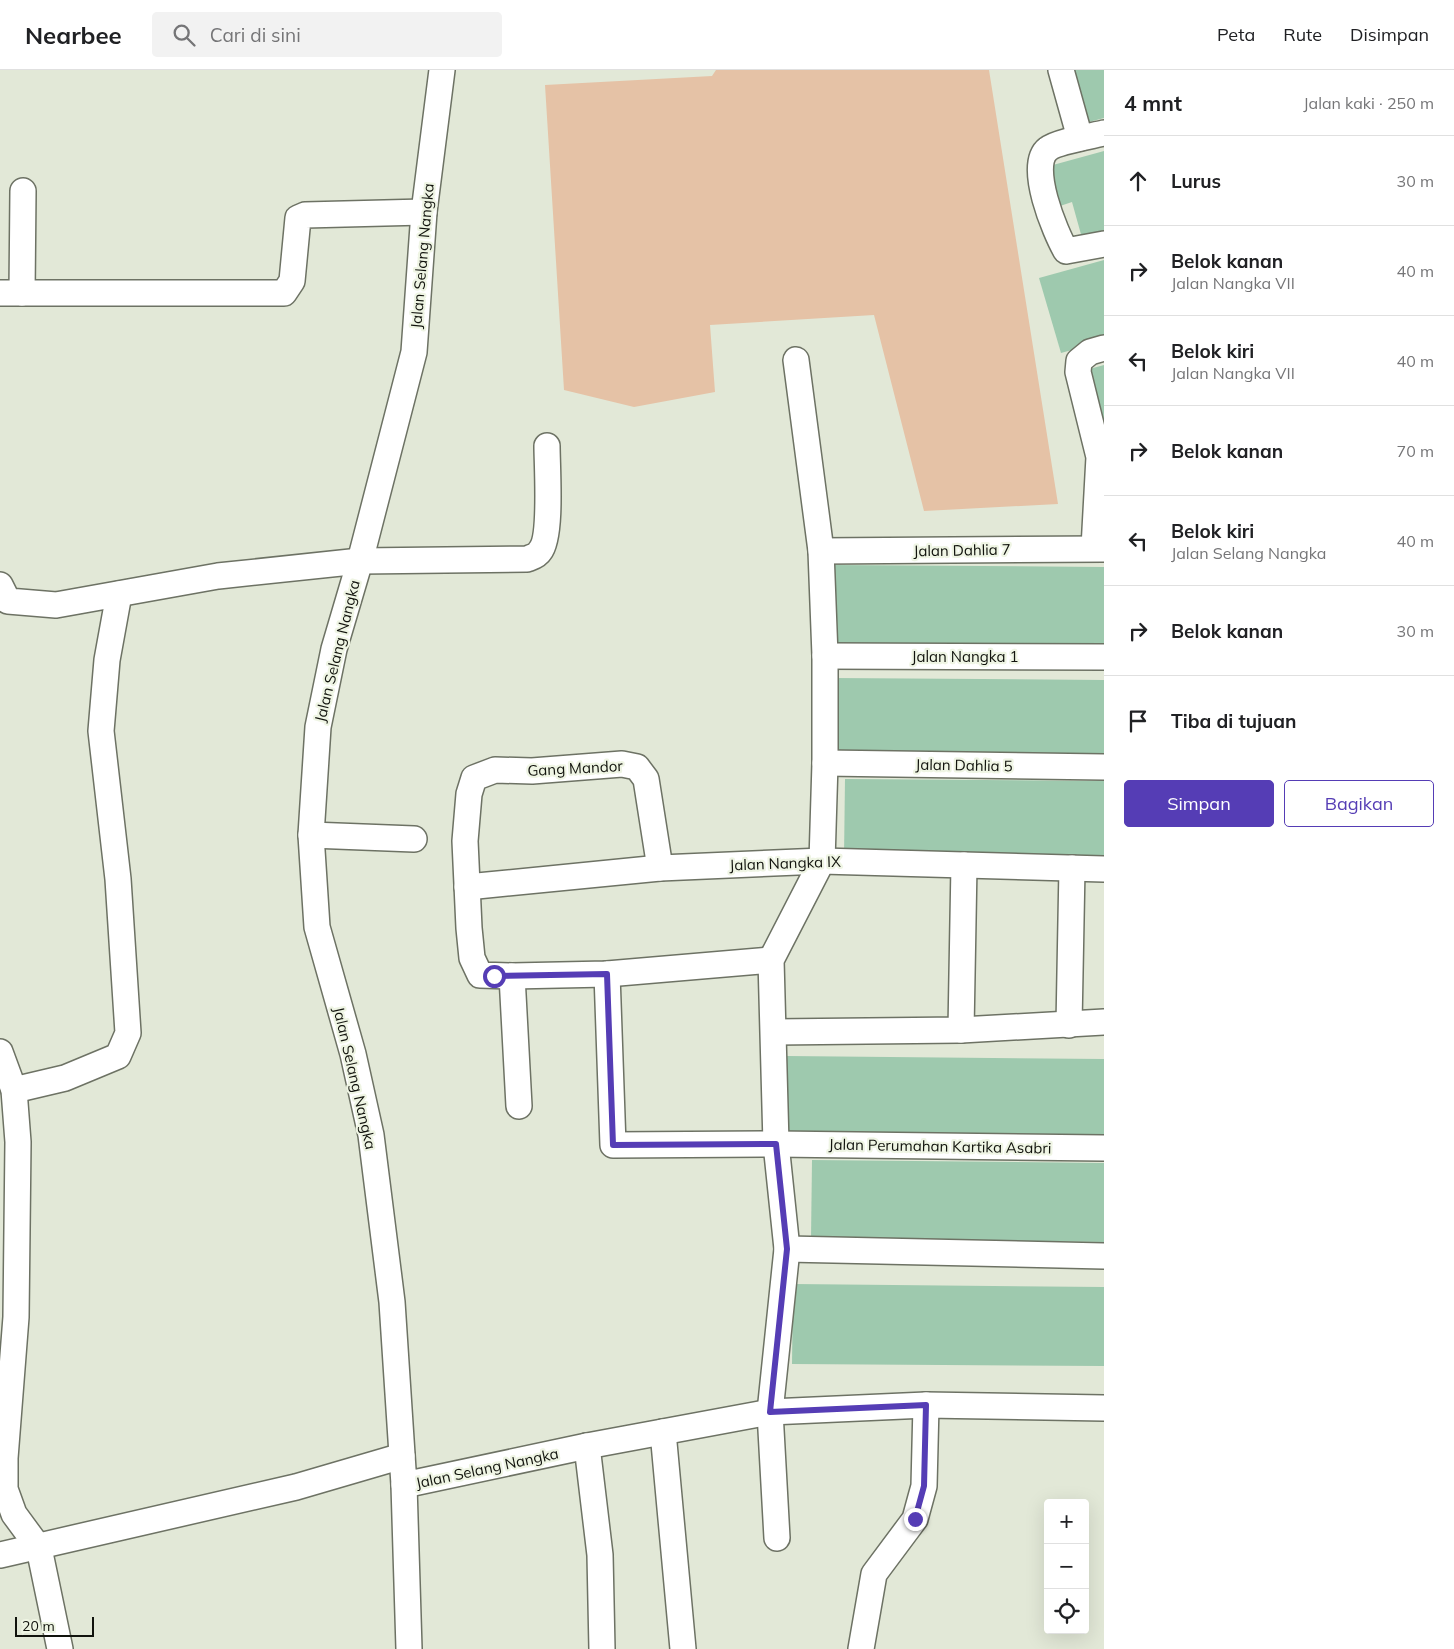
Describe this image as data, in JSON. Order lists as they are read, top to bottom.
{
  "streets": {
    "street": [
      "Jalan Selang Nangka",
      "Jalan Dahlia 7",
      "Jalan Nangka 1",
      "Jalan Dahlia 5",
      "Gang Mandor",
      "Jalan Nangka IX",
      "Jalan Perumahan Kartika Asabri"
    ]
  },
  "crossings": [
    ["Gang Mandor", "Jalan Nangka IX"]
  ],
  "scale_bar": "20 m",
  "page": {
    "header": "Nearbee",
    "search": "Cari di sini",
    "nav": ["Peta", "Rute", "Disimpan"],
    "heading": ["4 mnt", "Jalan kaki · 250 m"],
    "list": [
      ["Lurus", "30 m"],
      ["Belok kanan", "Jalan Nangka VII", "40 m"],
      ["Belok kiri", "Jalan Nangka VII", "40 m"],
      ["Belok kanan", "70 m"],
      ["Belok kiri", "Jalan Selang Nangka", "40 m"],
      ["Belok kanan", "30 m"],
      "Tiba di tujuan"
    ],
    "buttons": ["Simpan", "Bagikan"],
    "map_buttons": ["+", "−"],
    "scale": "20 m"
  }
}
